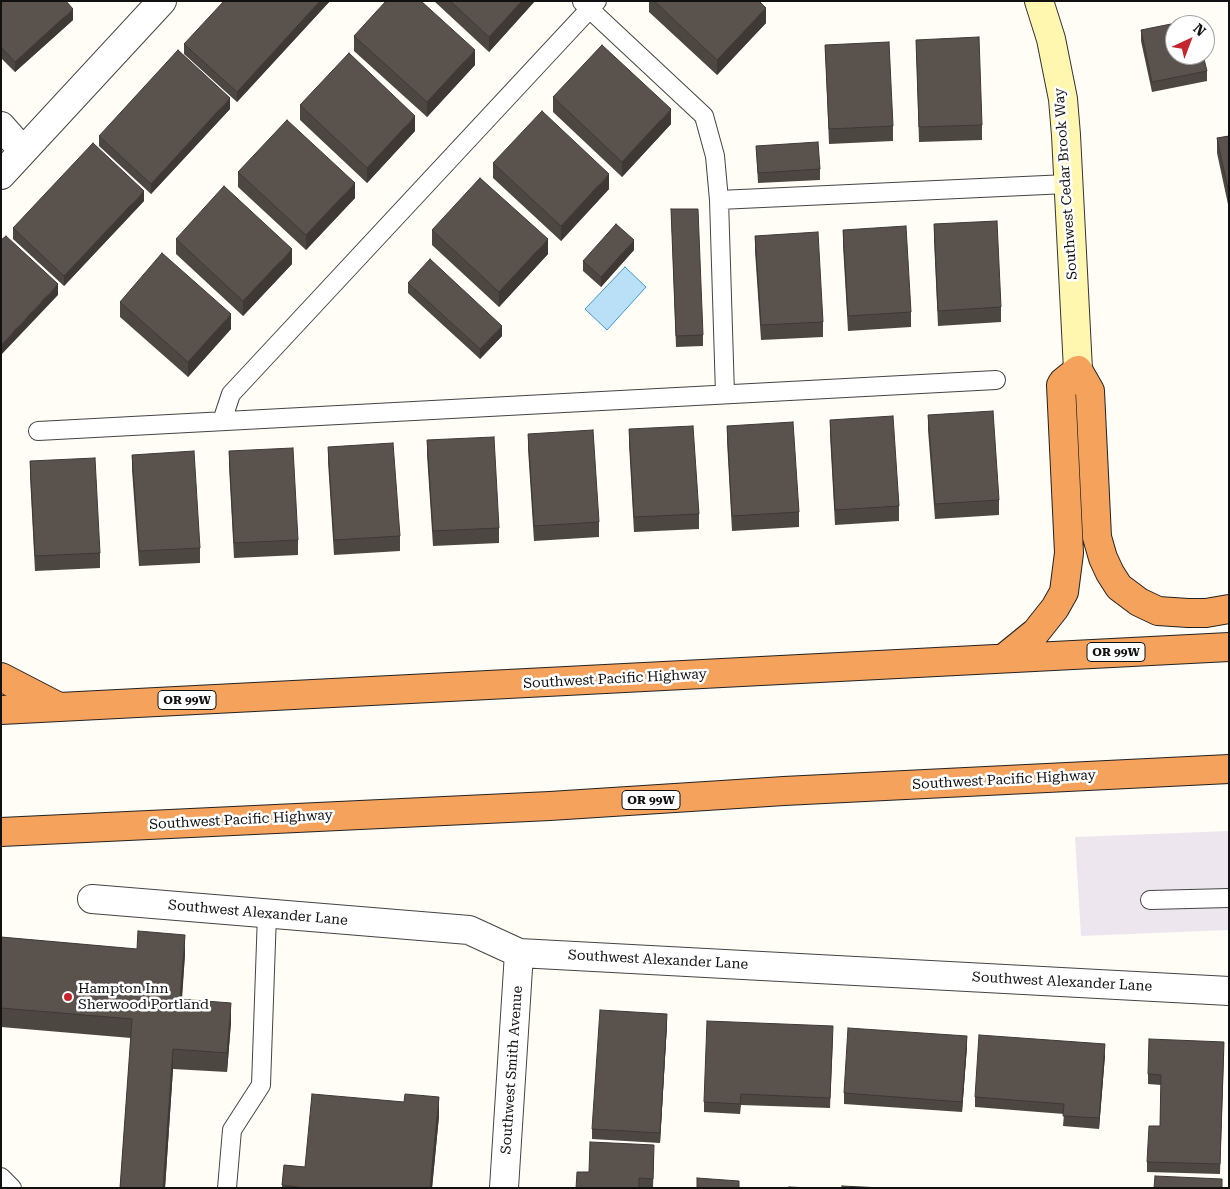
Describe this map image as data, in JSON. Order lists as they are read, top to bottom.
{
  "streets": {
    "highway": ["OR 99W", "Southwest Pacific Highway"],
    "street": ["Southwest Cedar Brook Way", "Southwest Alexander Lane", "Southwest Smith Avenue"]
  },
  "crossings": [
    ["Southwest Alexander Lane", "Southwest Smith Avenue"]
  ],
  "places": ["Hampton Inn Sherwood Portland"],
  "north": "top right"
}
